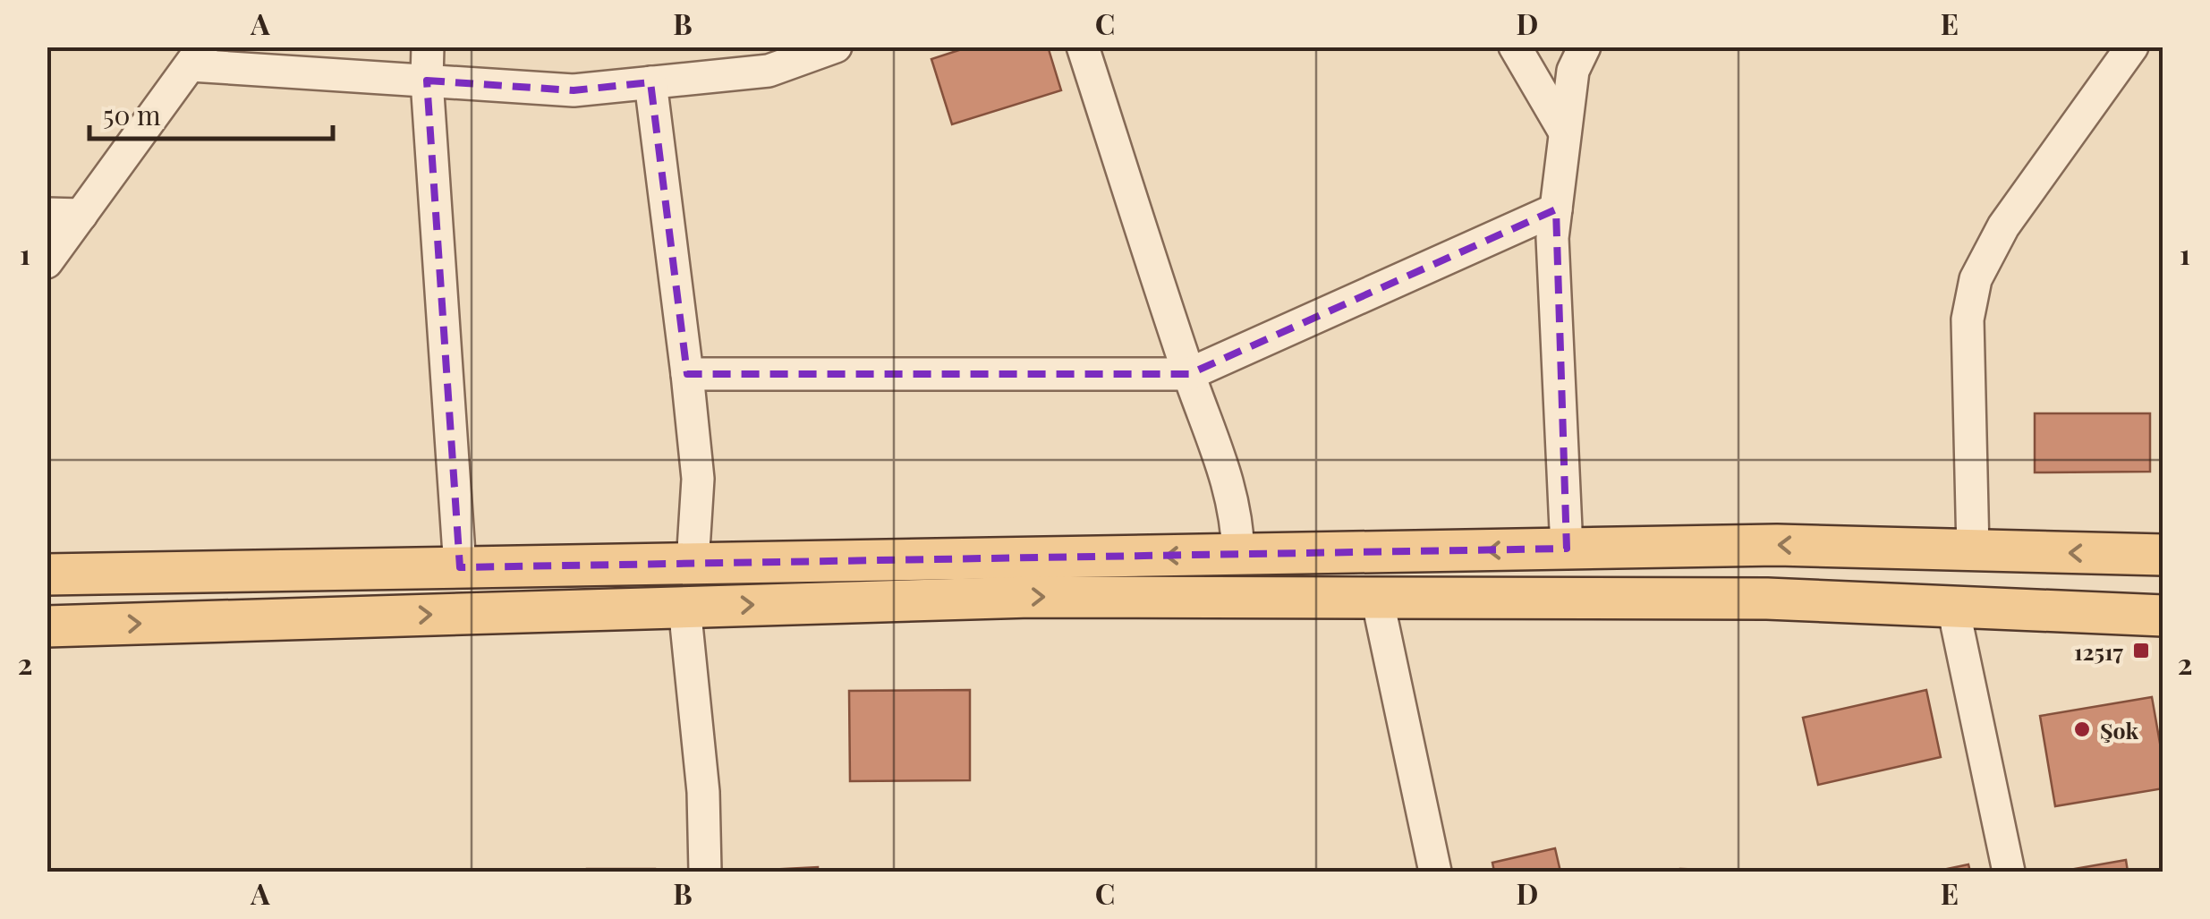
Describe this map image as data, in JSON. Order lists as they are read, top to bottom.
{
  "places": {
    "transit": ["12517"],
    "other": ["Şok"]
  },
  "scale_bar": "50 m",
  "grid": {
    "columns": [
      "A",
      "B",
      "C",
      "D",
      "E"
    ],
    "rows": ["1", "2"]
  }
}
